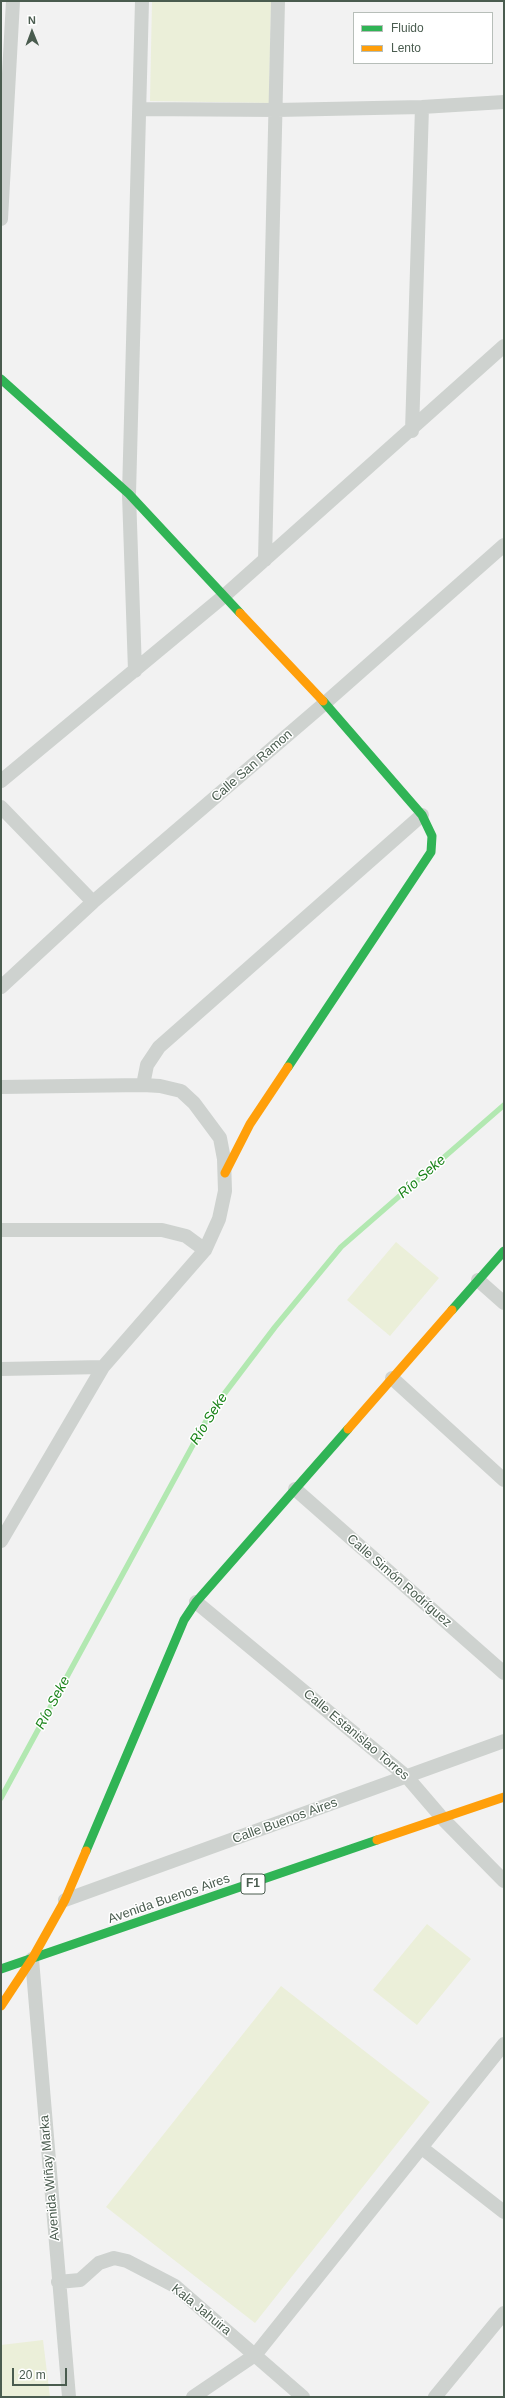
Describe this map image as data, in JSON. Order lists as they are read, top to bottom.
{
  "streets": {
    "main road": ["F1", "Avenida Buenos Aires"],
    "street": [
      "Calle San Ramon",
      "Calle Simón Rodríguez",
      "Calle Estanislao Torres",
      "Calle Buenos Aires",
      "Avenida Wiñay Marka",
      "Kala Jahuira"
    ]
  },
  "crossings": [
    ["Calle Estanislao Torres", "Calle Buenos Aires"],
    ["Calle Estanislao Torres", "Avenida Buenos Aires"],
    ["Avenida Buenos Aires", "Avenida Wiñay Marka"],
    ["Avenida Wiñay Marka", "Kala Jahuira"]
  ],
  "water": ["Río Seke"],
  "legend": ["Fluido", "Lento"],
  "scale_bar": "20 m",
  "north": "top"
}
